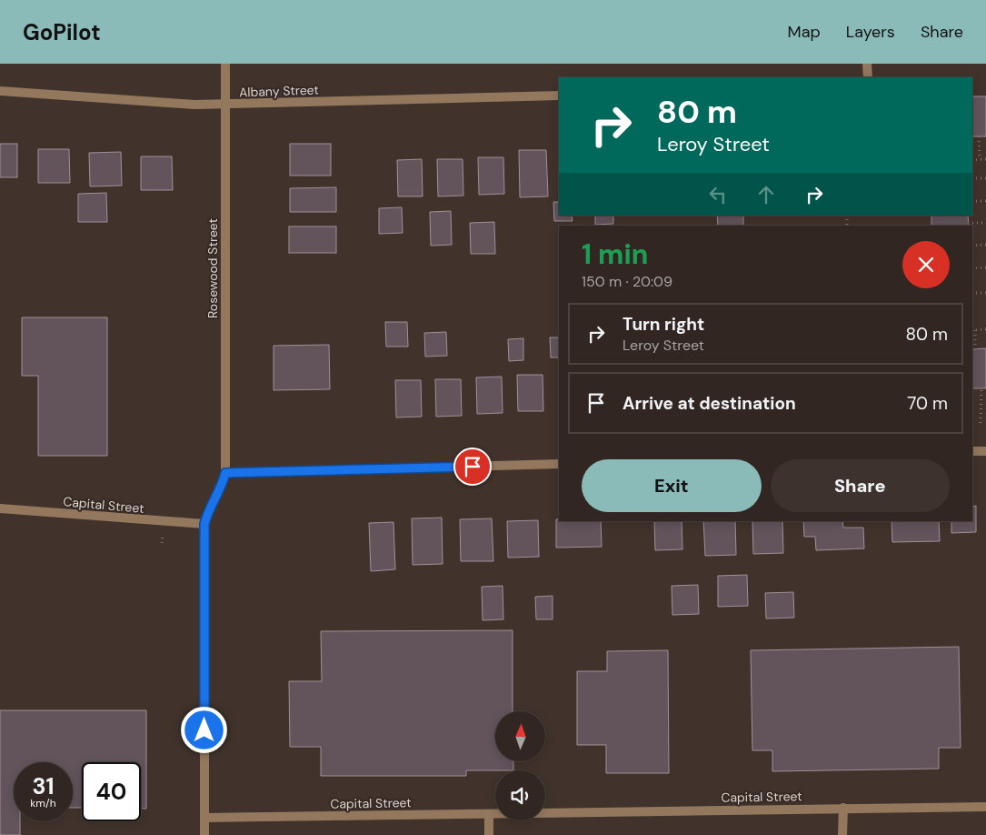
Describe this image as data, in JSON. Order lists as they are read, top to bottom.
{
  "streets": {
    "street": ["Albany Street", "Rosewood Street", "Capital Street"]
  },
  "crossings": [
    ["Albany Street", "Rosewood Street"],
    ["Rosewood Street", "Capital Street"]
  ],
  "north": "top",
  "page": {
    "header": "GoPilot",
    "nav": ["Map", "Layers", "Share"],
    "turn": ["80 m", "Leroy Street"],
    "heading": ["1 min", "150 m · 20:09"],
    "list": [
      {
        "name": "Turn right",
        "note": "Leroy Street",
        "value": "80 m"
      },
      {
        "name": "Arrive at destination",
        "value": "70 m"
      }
    ],
    "buttons": ["Exit", "Share"],
    "speed": "31 km/h",
    "limit": "40"
  }
}
